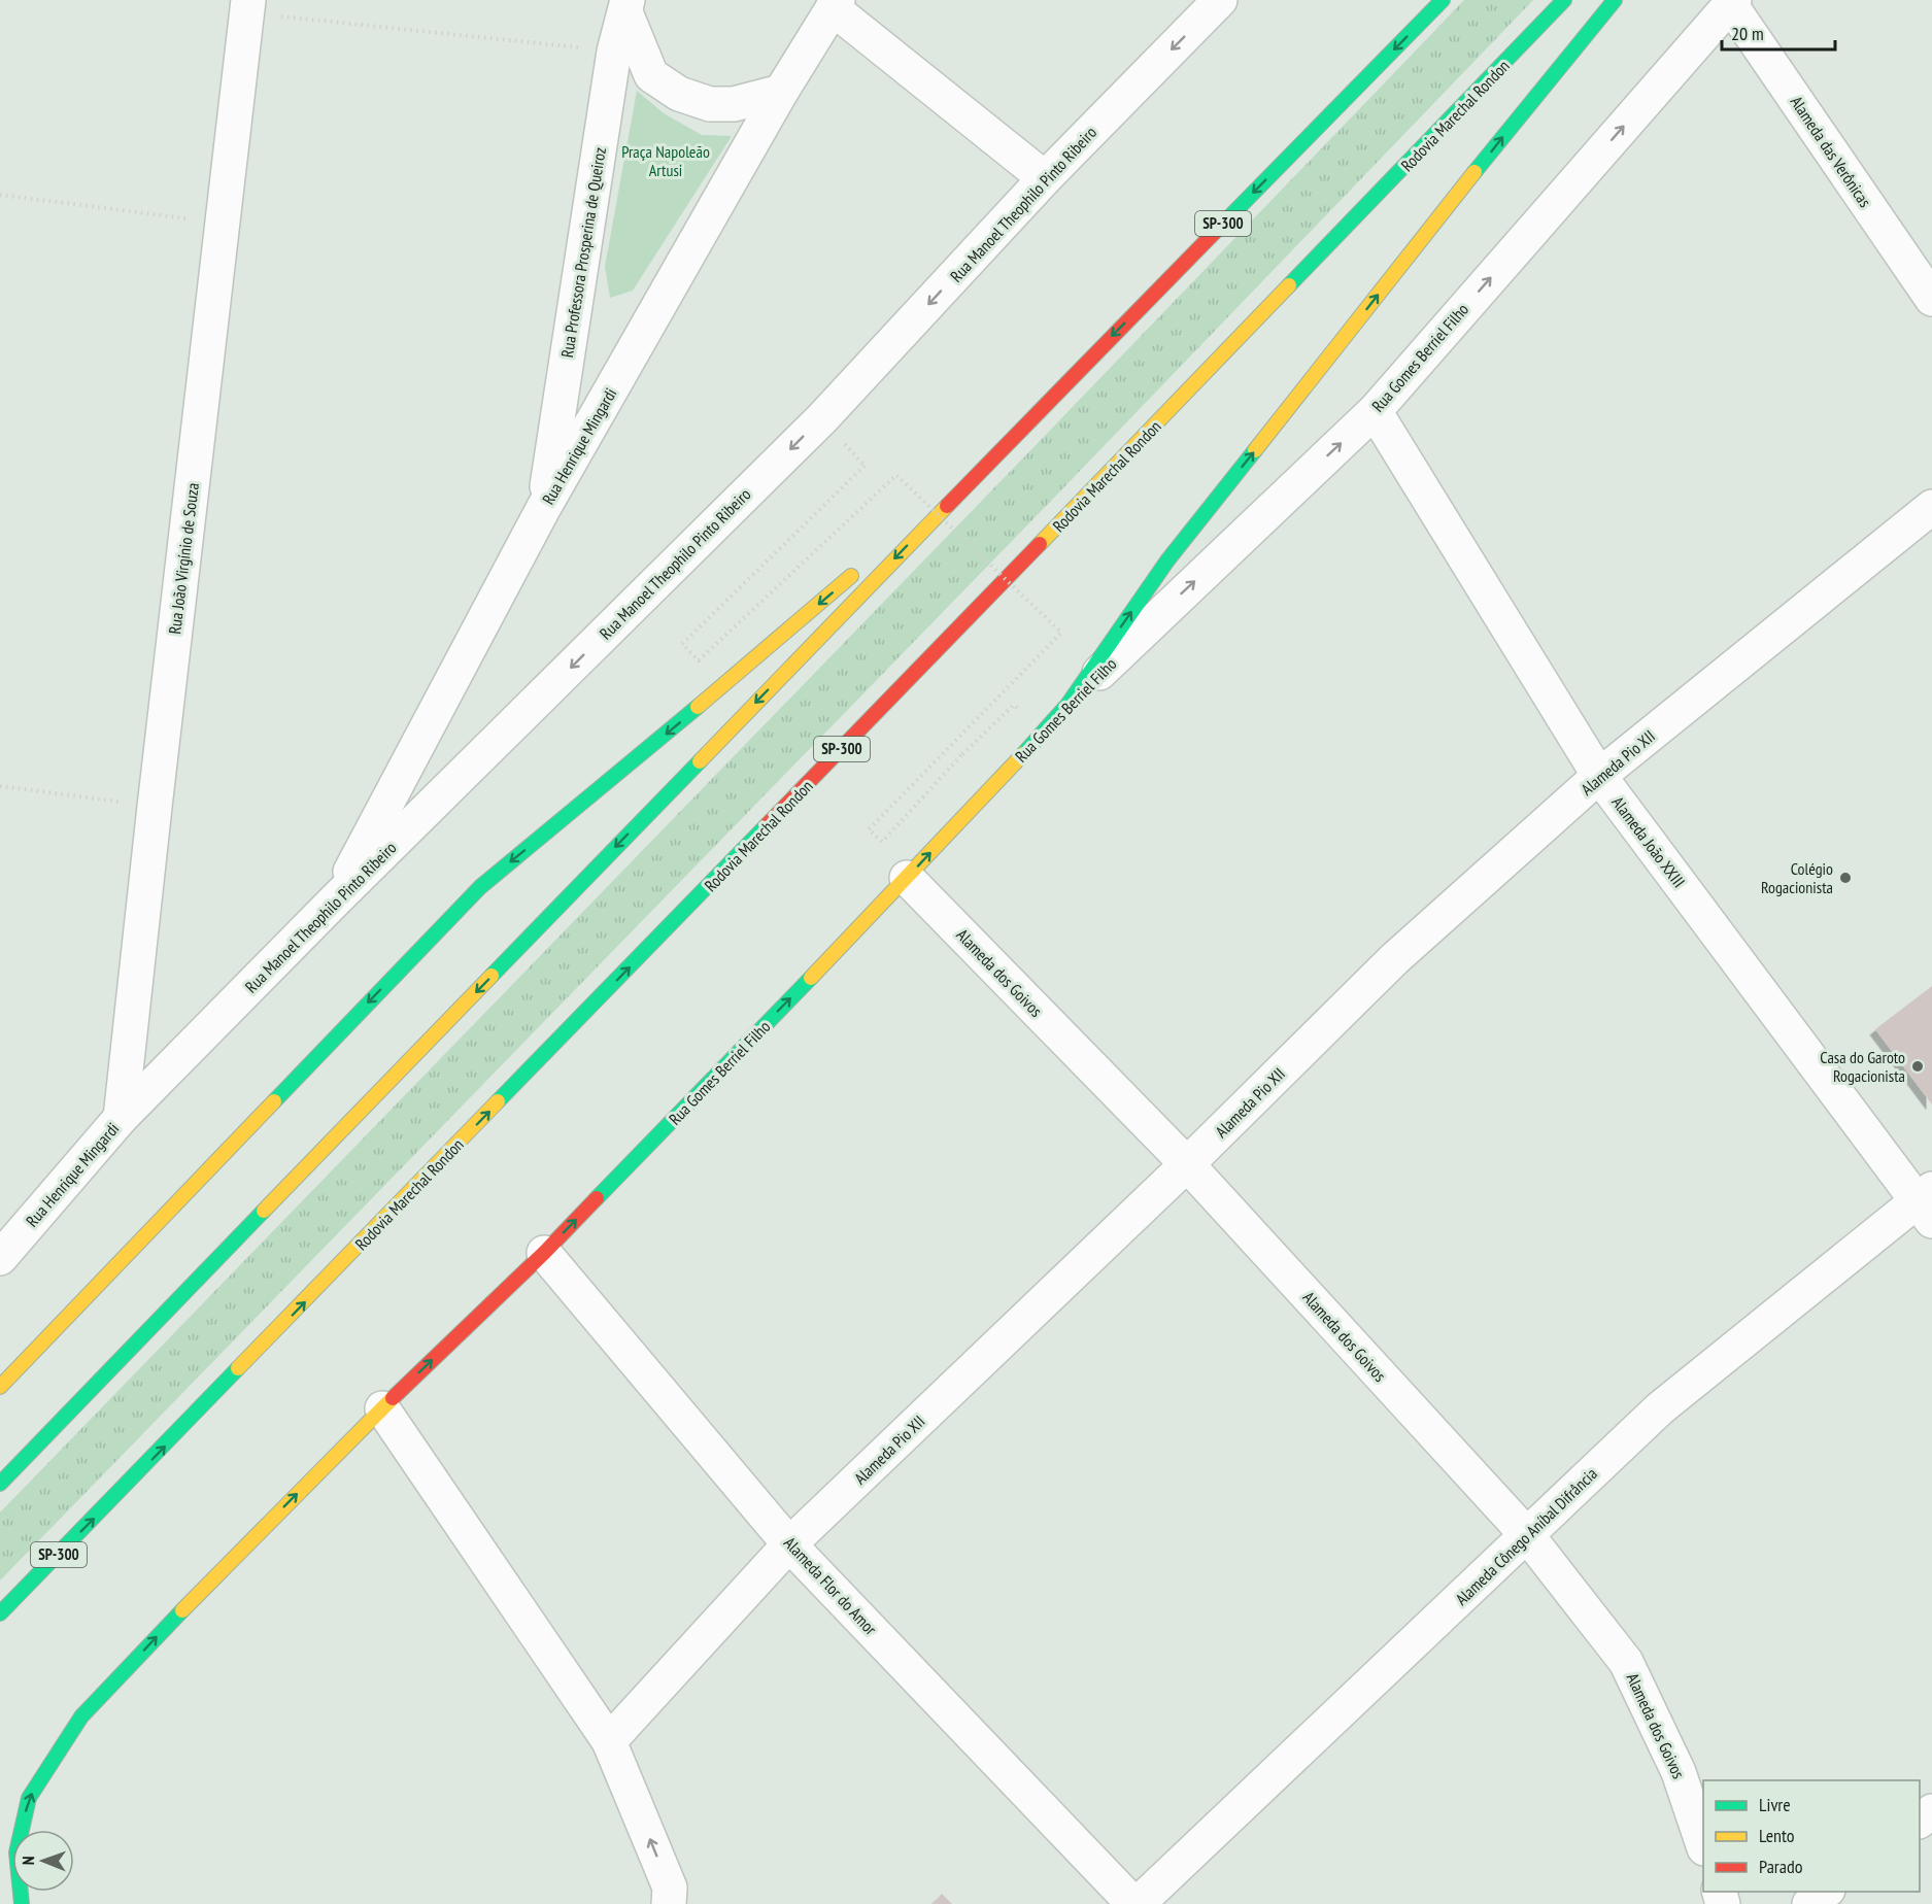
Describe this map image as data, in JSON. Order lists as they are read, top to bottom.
{
  "streets": {
    "highway": ["Rodovia Marechal Rondon", "SP-300", "Rua Gomes Berriel Filho"],
    "street": [
      "Alameda das Verônicas",
      "Rua Manoel Theophilo Pinto Ribeiro",
      "Rua Professora Prosperina de Queiroz",
      "Rua Henrique Mingardi",
      "Rua João Virgínio de Souza",
      "Alameda Pio XII",
      "Alameda João XXIII",
      "Alameda dos Goivos",
      "Alameda Cônego Aníbal Difrância",
      "Alameda Flor do Amor"
    ]
  },
  "crossings": [
    ["Alameda das Verônicas", "Rua Gomes Berriel Filho"],
    ["Rua Manoel Theophilo Pinto Ribeiro", "Rua Henrique Mingardi"],
    ["Rua Manoel Theophilo Pinto Ribeiro", "Rua João Virgínio de Souza"],
    ["Rua Professora Prosperina de Queiroz", "Rua Henrique Mingardi"],
    ["Rua Gomes Berriel Filho", "Alameda João XXIII"],
    ["Rua Gomes Berriel Filho", "Alameda dos Goivos"],
    ["Rua Gomes Berriel Filho", "Alameda Flor do Amor"],
    ["Rua Henrique Mingardi", "Rua João Virgínio de Souza"],
    ["Alameda Pio XII", "Alameda João XXIII"],
    ["Alameda Pio XII", "Alameda dos Goivos"],
    ["Alameda Pio XII", "Alameda Flor do Amor"],
    ["Alameda João XXIII", "Alameda Cônego Aníbal Difrância"],
    ["Alameda dos Goivos", "Alameda Cônego Aníbal Difrância"],
    ["Alameda Cônego Aníbal Difrância", "Alameda Flor do Amor"]
  ],
  "one_way": ["Rua Manoel Theophilo Pinto Ribeiro", "Rua Gomes Berriel Filho"],
  "parks": ["Praça Napoleão Artusi"],
  "places": ["Colégio Rogacionista", "Casa do Garoto Rogacionista"],
  "legend": ["Livre", "Lento", "Parado"],
  "scale_bar": "20 m",
  "north": "left"
}
